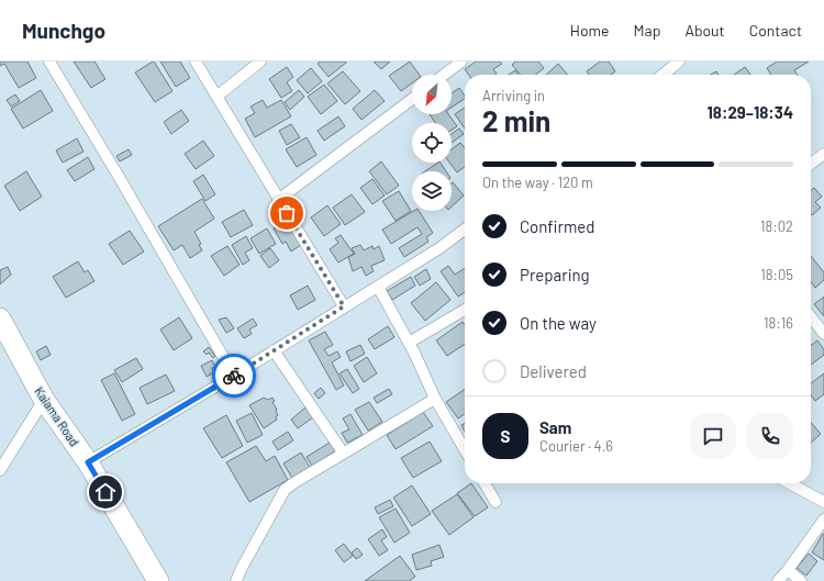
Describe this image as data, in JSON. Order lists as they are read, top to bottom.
{
  "streets": {
    "highway": ["Kaiama Road"]
  },
  "north": "bottom left",
  "page": {
    "header": "Munchgo",
    "nav": [
      "Home",
      "Map",
      "About",
      "Contact"
    ],
    "heading": ["2 min", "Arriving in", "18:29–18:34"],
    "panel": ["Sam", "Courier · 4.6"],
    "bar": "On the way · 120 m",
    "list": [
      ["Confirmed", "18:02"],
      ["Preparing", "18:05"],
      ["On the way", "18:16"],
      "Delivered"
    ],
    "round": "S"
  }
}
